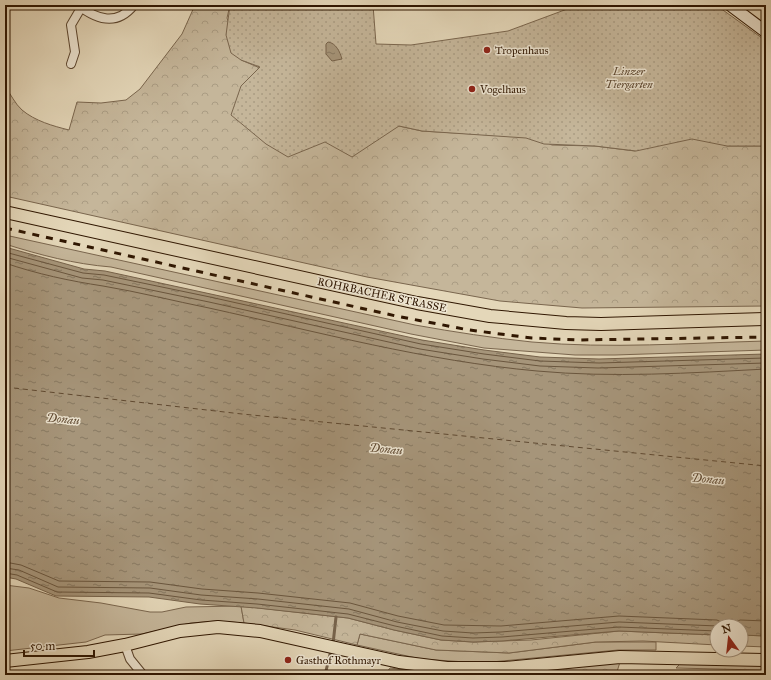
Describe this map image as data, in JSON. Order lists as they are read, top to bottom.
{
  "streets": {
    "main road": ["ROHRBACHER STRASSE"]
  },
  "water": ["Donau"],
  "parks": ["Linzer Tiergarten"],
  "places": ["Tropenhaus", "Vogelhaus", "Gasthof Rothmayr"],
  "scale_bar": "50 m",
  "north": "top"
}
